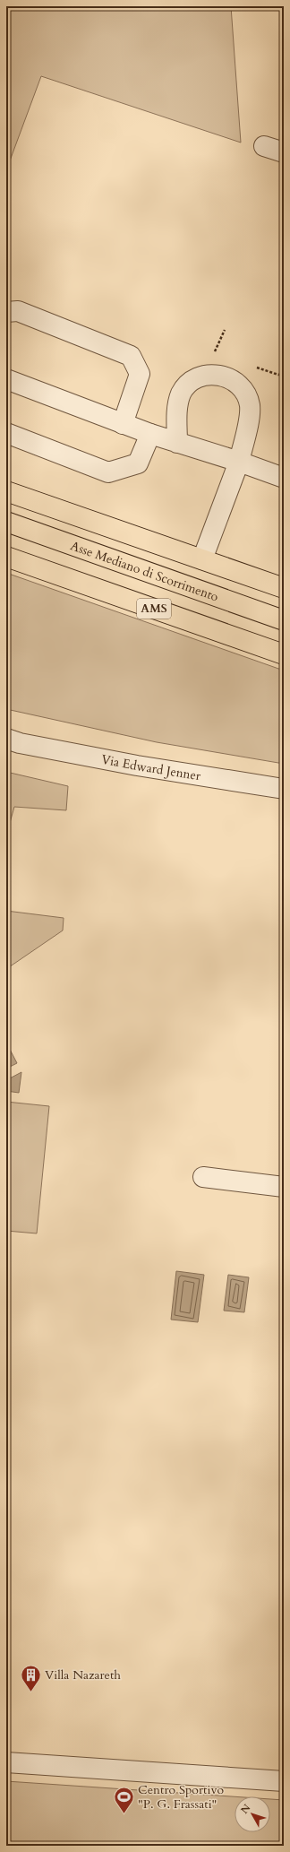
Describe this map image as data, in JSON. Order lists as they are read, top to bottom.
{
  "streets": {
    "highway": ["Asse Mediano di Scorrimento", "AMS"],
    "street": ["Via Edward Jenner"]
  },
  "places": {
    "building": ["Villa Nazareth"],
    "sports": ["Centro Sportivo \"P. G. Frassati\""]
  },
  "north": "top left"
}
